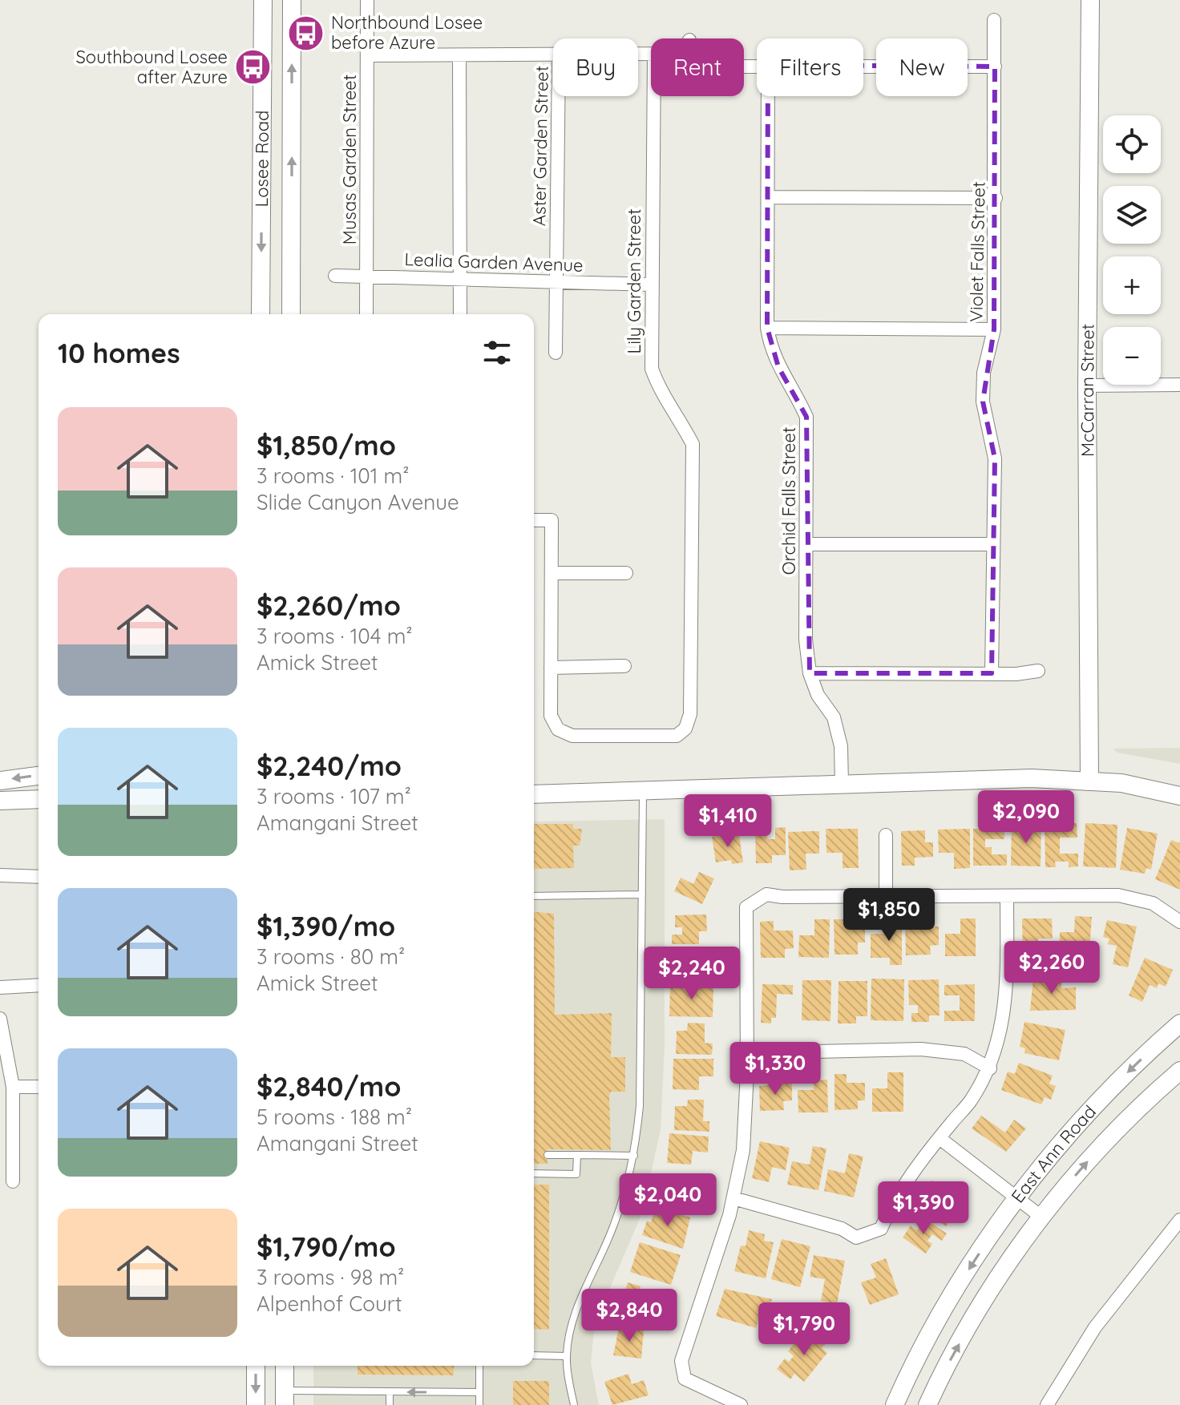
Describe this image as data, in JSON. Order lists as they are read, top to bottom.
{
  "streets": {
    "main road": ["Losee Road", "McCarran Street", "East Ann Road"],
    "street": [
      "Aster Garden Street",
      "Musas Garden Street",
      "Violet Falls Street",
      "Lealia Garden Avenue",
      "Lily Garden Street",
      "Orchid Falls Street"
    ]
  },
  "crossings": [
    ["Aster Garden Street", "Lealia Garden Avenue"],
    ["Musas Garden Street", "Lealia Garden Avenue"],
    ["Lealia Garden Avenue", "Lily Garden Street"]
  ],
  "places": {
    "bus stop": ["Northbound Losee before Azure", "Southbound Losee after Azure"]
  },
  "page": {
    "chip": [
      "Buy",
      "Rent",
      "Filters",
      "New"
    ],
    "map_buttons": ["+", "−"],
    "heading": "10 homes",
    "list": [
      {
        "name": "$1,850/mo",
        "note": "3 rooms · 101 m² · Slide Canyon Avenue"
      },
      {
        "name": "$2,260/mo",
        "note": "3 rooms · 104 m² · Amick Street"
      },
      {
        "name": "$2,240/mo",
        "note": "3 rooms · 107 m² · Amangani Street"
      },
      {
        "name": "$1,390/mo",
        "note": "3 rooms · 80 m² · Amick Street"
      },
      {
        "name": "$2,840/mo",
        "note": "5 rooms · 188 m² · Amangani Street"
      },
      {
        "name": "$1,790/mo",
        "note": "3 rooms · 98 m² · Alpenhof Court"
      }
    ],
    "price": [
      "$2,090",
      "$1,410",
      "$1,850",
      "$2,260",
      "$2,240",
      "$1,330",
      "$2,040",
      "$1,390",
      "$2,840",
      "$1,790"
    ]
  }
}
